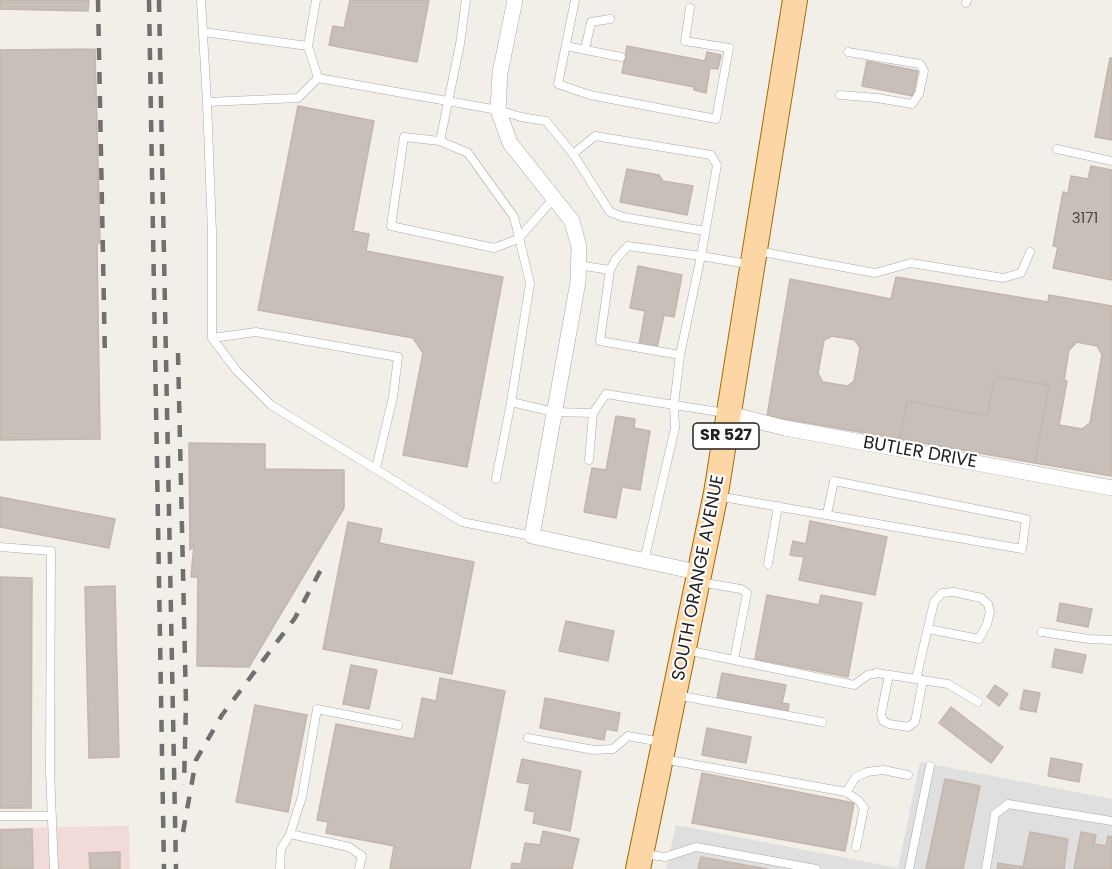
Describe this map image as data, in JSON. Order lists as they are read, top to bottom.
{
  "streets": {
    "main road": ["SR 527", "SOUTH ORANGE AVENUE"],
    "street": ["BUTLER DRIVE"]
  },
  "crossings": [
    ["BUTLER DRIVE", "SOUTH ORANGE AVENUE"]
  ],
  "house_numbers": ["3171"]
}
